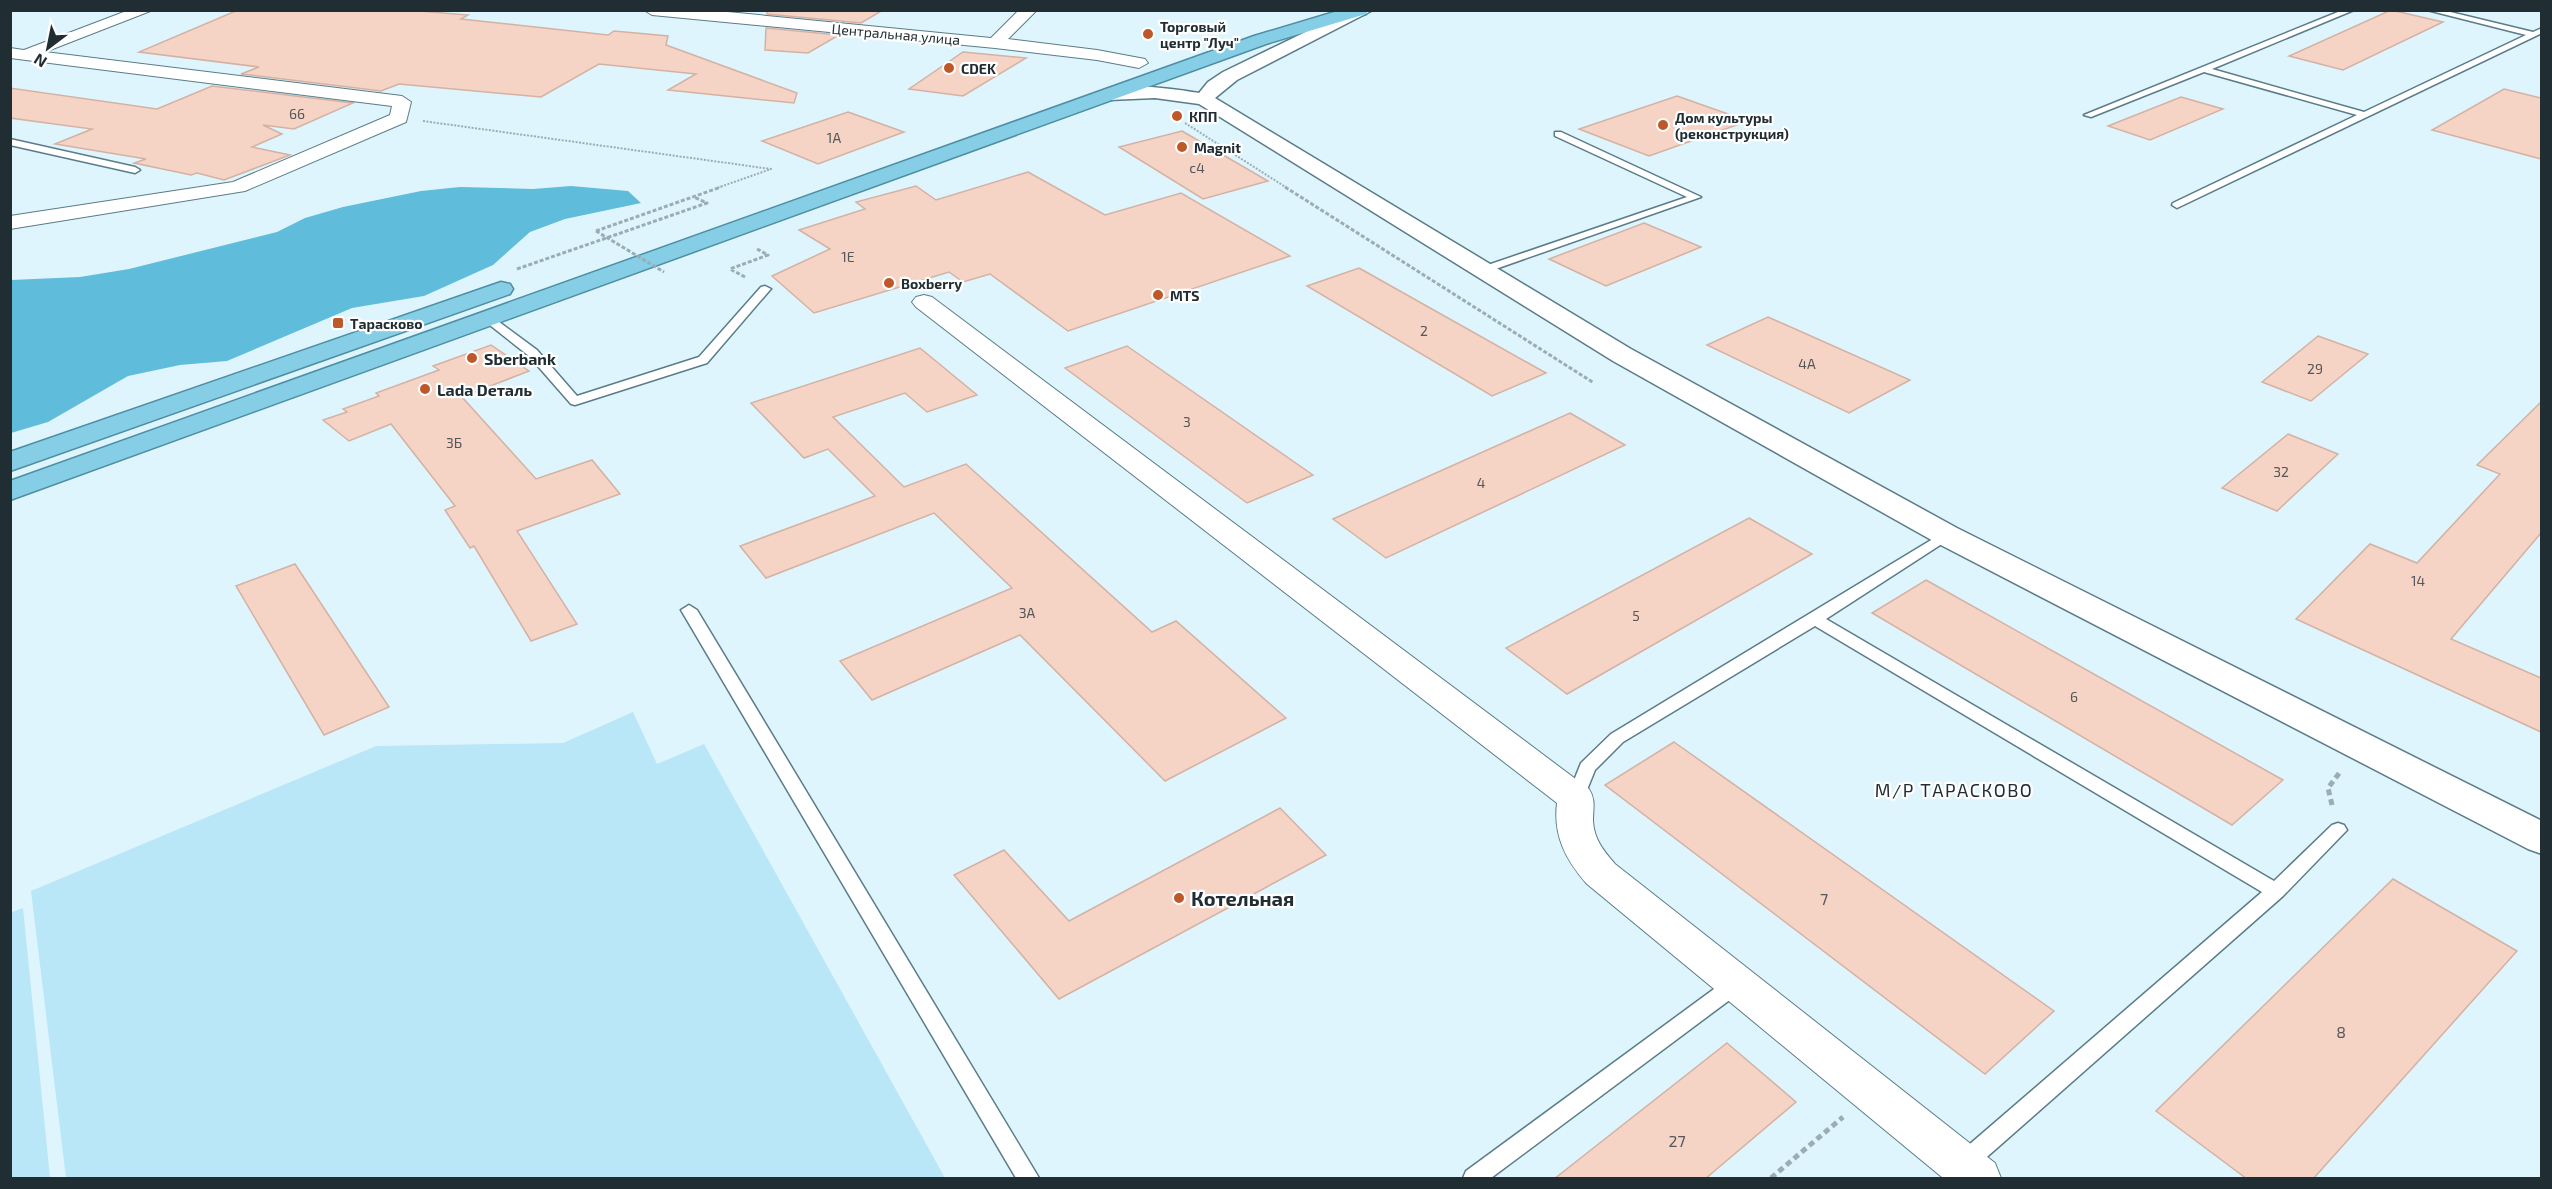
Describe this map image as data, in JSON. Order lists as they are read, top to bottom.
{
  "streets": {
    "street": ["Центральная улица"]
  },
  "districts": ["М/Р ТАРАСКОВО"],
  "places": {
    "other": [
      "Торговый центр \"Луч\"",
      "CDEK",
      "КПП",
      "Дом культуры (реконструкция)",
      "Magnit",
      "Boxberry",
      "MTS",
      "Sberbank",
      "Lada Dеталь",
      "Котельная"
    ],
    "transit": ["Тарасково"]
  },
  "house_numbers": [
    "66",
    "1А",
    "с4",
    "1Е",
    "2",
    "4А",
    "29",
    "3",
    "3Б",
    "32",
    "4",
    "14",
    "3А",
    "5",
    "6",
    "7",
    "8",
    "27"
  ],
  "north": "bottom left"
}
